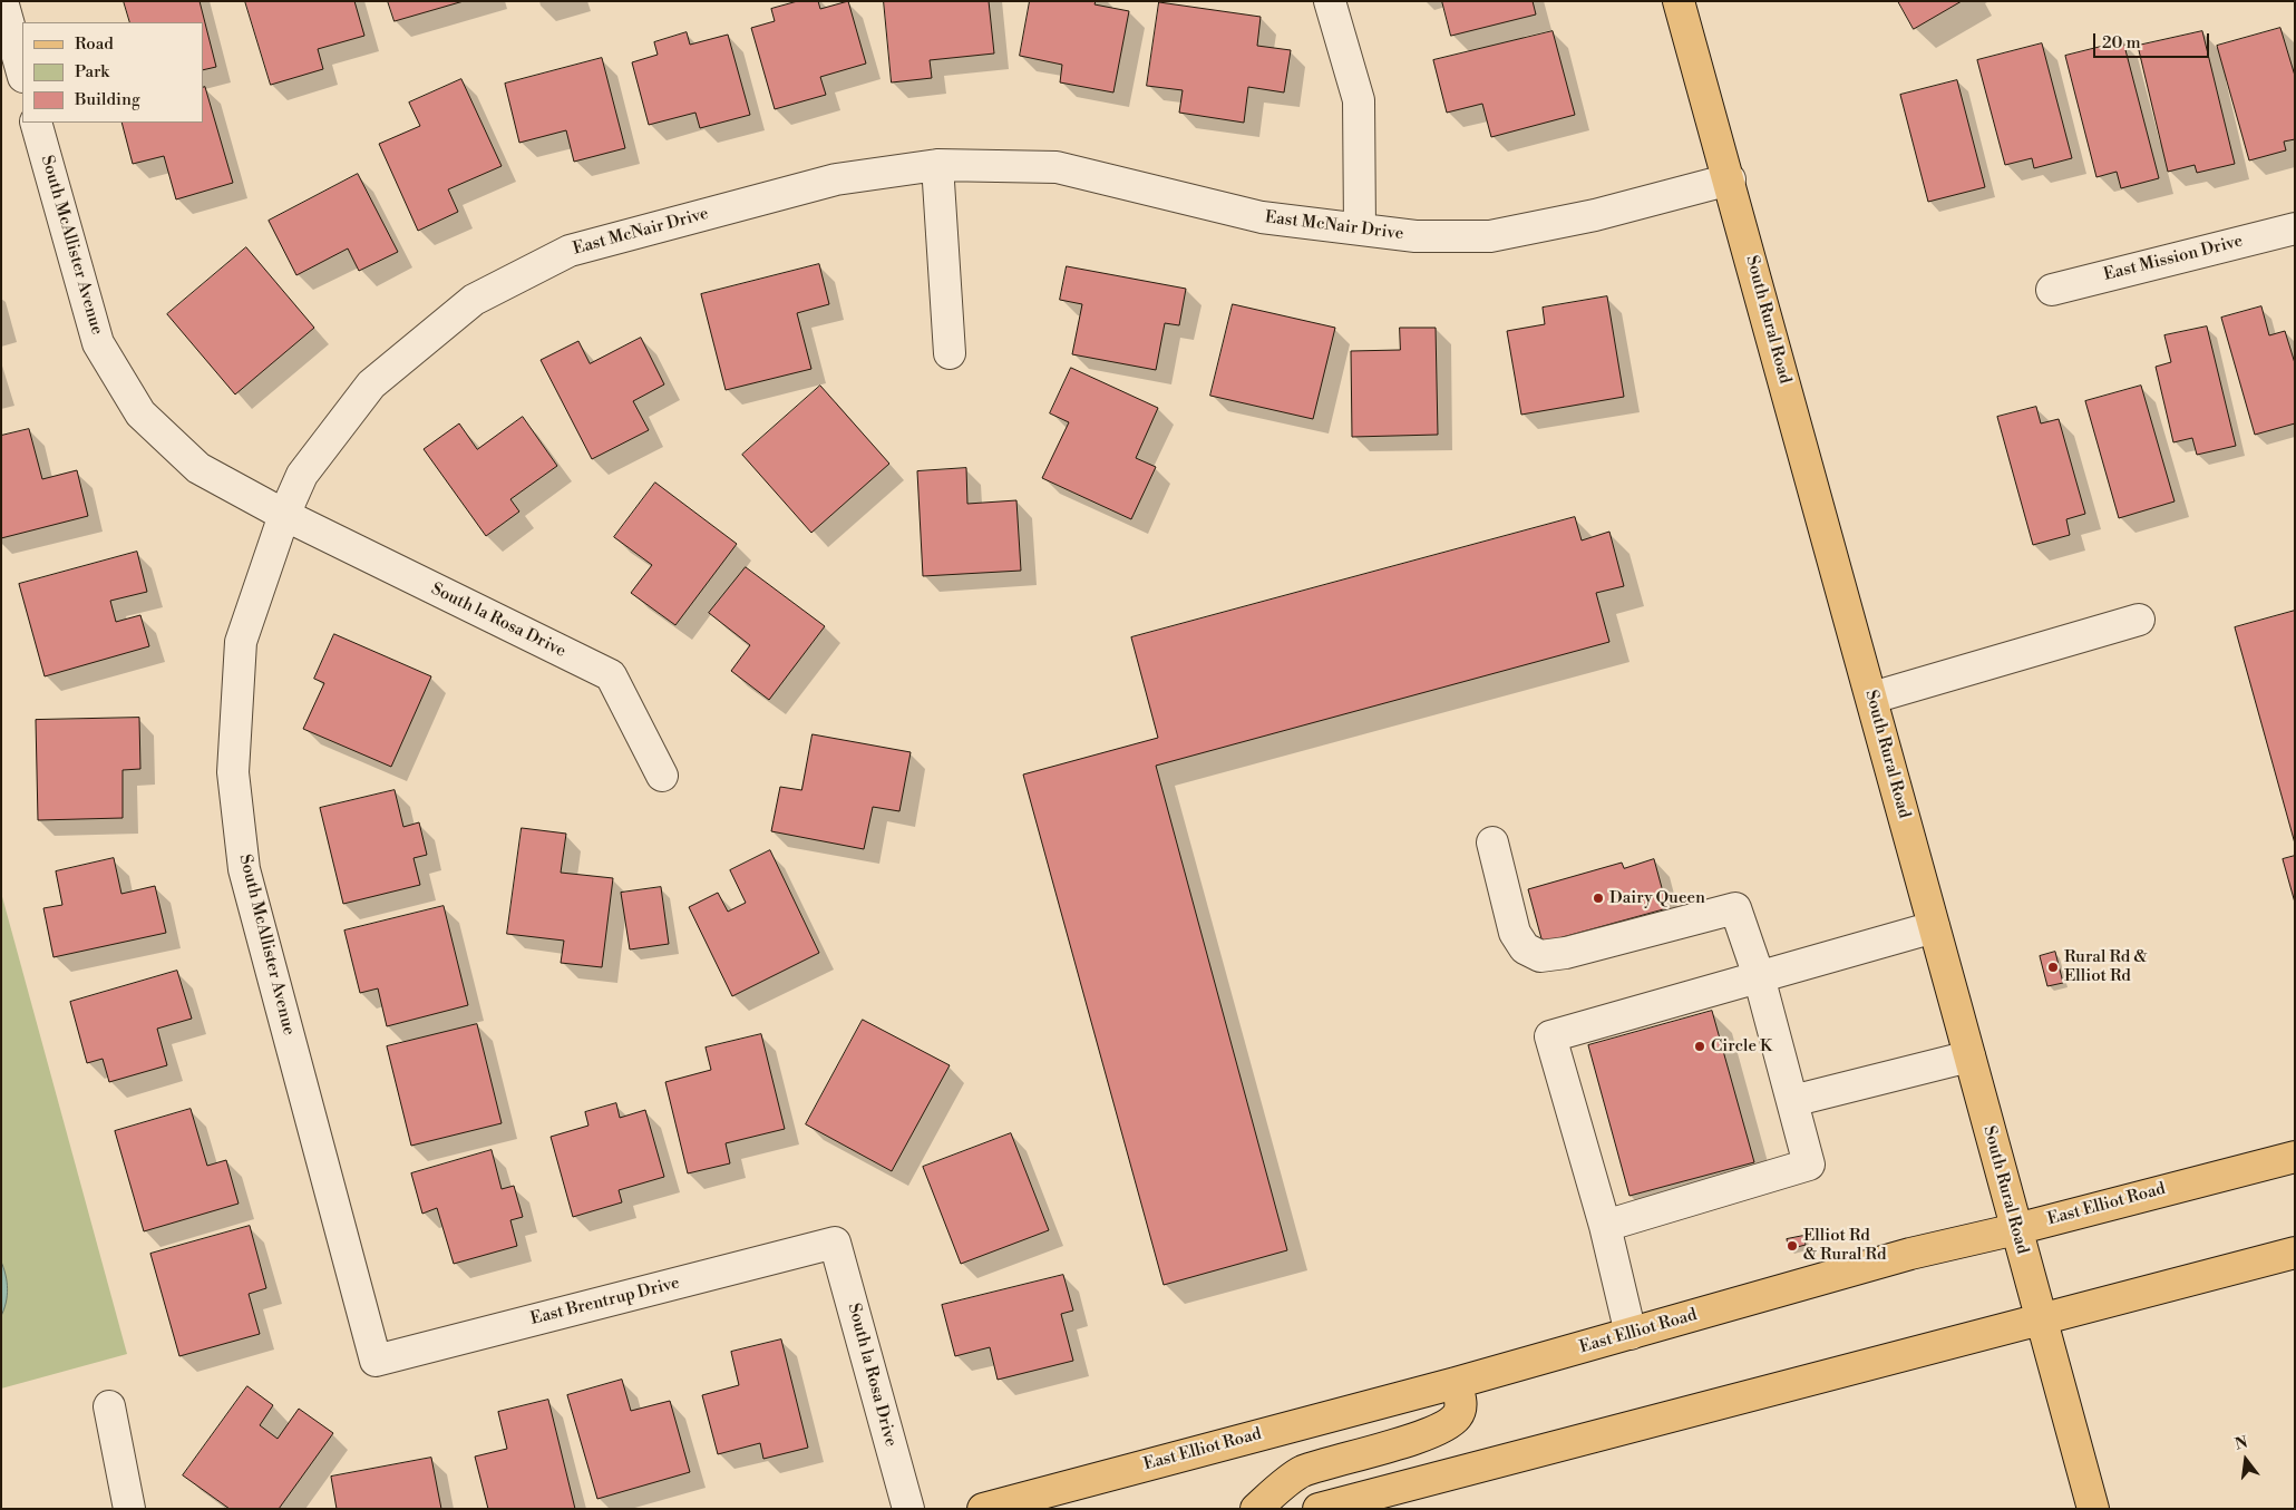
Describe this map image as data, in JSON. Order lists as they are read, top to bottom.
{
  "streets": {
    "main road": ["South Rural Road", "East Elliot Road"],
    "street": [
      "East McNair Drive",
      "South McAllister Avenue",
      "East Mission Drive",
      "South la Rosa Drive",
      "East Brentrup Drive"
    ]
  },
  "crossings": [
    ["East McNair Drive", "South McAllister Avenue"],
    ["East McNair Drive", "South Rural Road"],
    ["East McNair Drive", "South la Rosa Drive"],
    ["South McAllister Avenue", "South la Rosa Drive"],
    ["South McAllister Avenue", "East Brentrup Drive"],
    ["South Rural Road", "East Elliot Road"],
    ["South la Rosa Drive", "East Brentrup Drive"]
  ],
  "places": [
    "Dairy Queen",
    "Rural Rd & Elliot Rd",
    "Circle K",
    "Elliot Rd & Rural Rd"
  ],
  "legend": ["Road", "Park", "Building"],
  "scale_bar": "20 m",
  "north": "top"
}
